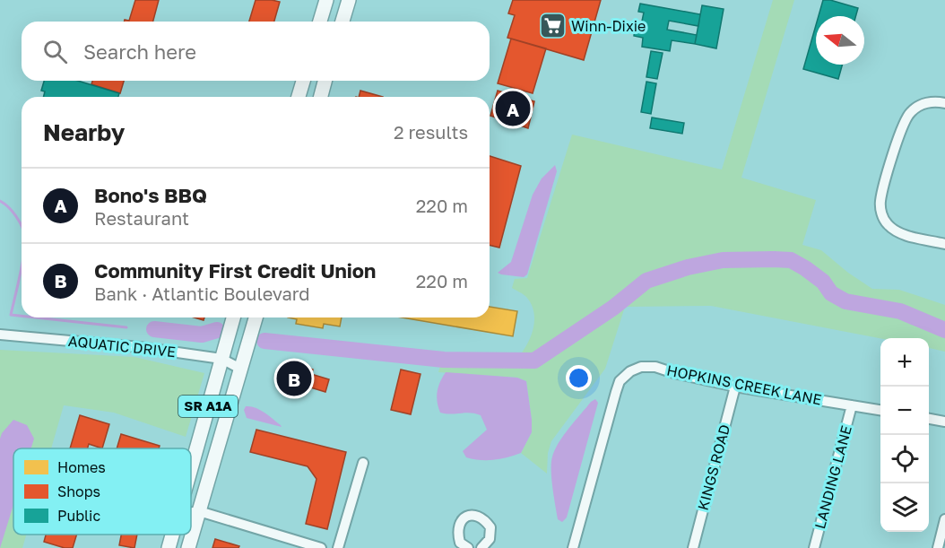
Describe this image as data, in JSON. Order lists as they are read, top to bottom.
{
  "streets": {
    "highway": ["SR A1A"],
    "street": [
      "AQUATIC DRIVE",
      "HOPKINS CREEK LANE",
      "KINGS ROAD",
      "LANDING LANE"
    ]
  },
  "crossings": [
    ["AQUATIC DRIVE", "SR A1A"],
    ["HOPKINS CREEK LANE", "KINGS ROAD"],
    ["HOPKINS CREEK LANE", "LANDING LANE"]
  ],
  "places": {
    "supermarket": ["Winn-Dixie"]
  },
  "legend": ["Homes", "Shops", "Public"],
  "north": "left",
  "page": {
    "search": "Search here",
    "pins": ["A", "B"],
    "heading": ["Nearby", "2 results"],
    "list": [
      {
        "mark": "A",
        "name": "Bono's BBQ",
        "note": "Restaurant",
        "value": "220 m"
      },
      {
        "mark": "B",
        "name": "Community First Credit Union",
        "note": "Bank · Atlantic Boulevard",
        "value": "220 m"
      }
    ],
    "map_buttons": ["+", "−"]
  }
}
